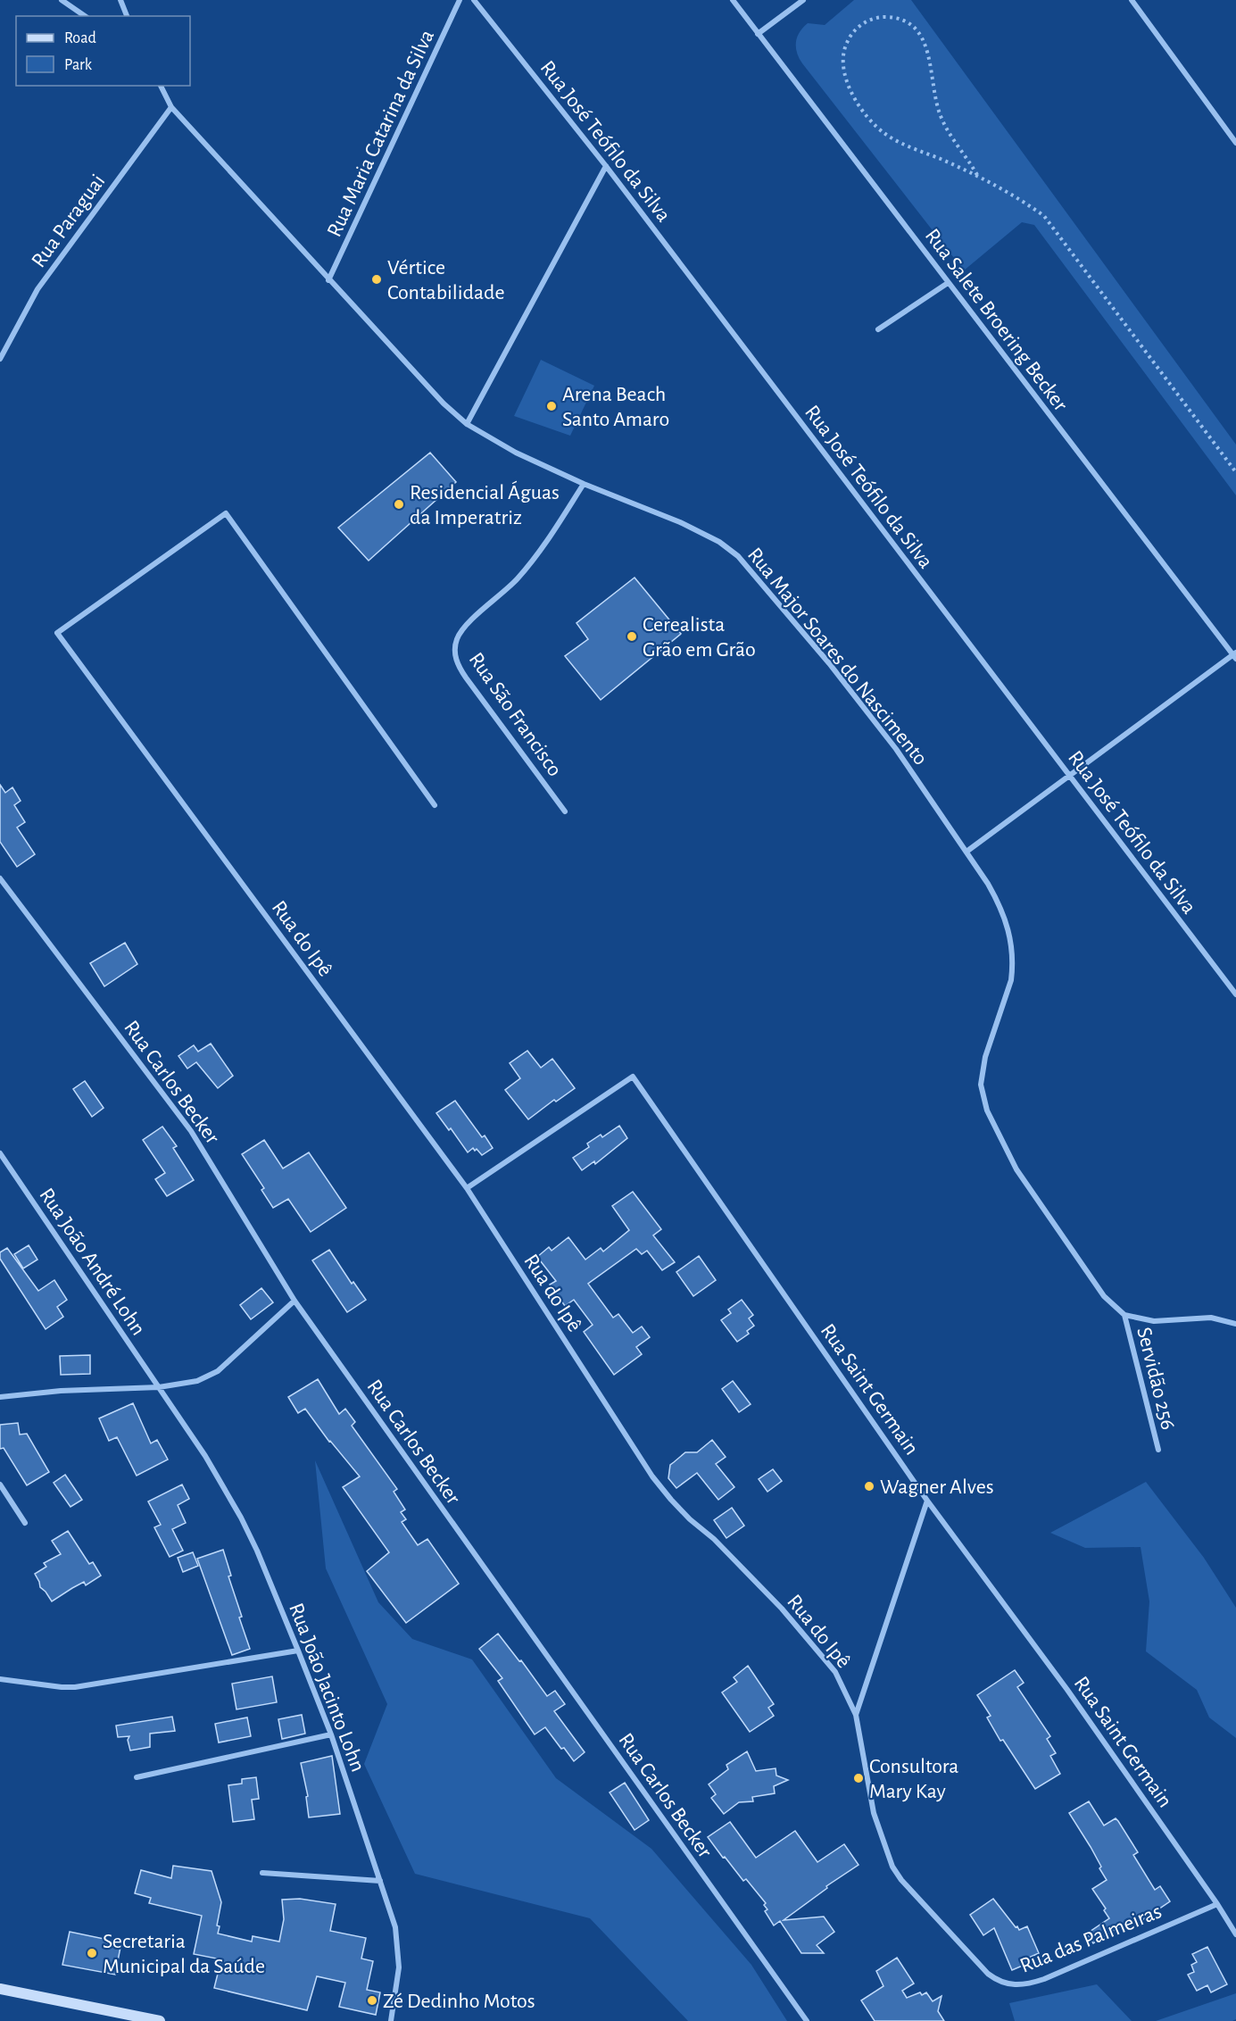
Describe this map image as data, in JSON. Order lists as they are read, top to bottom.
{
  "streets": {
    "street": [
      "Rua Maria Catarina da Silva",
      "Rua José Teófilo da Silva",
      "Rua Paraguai",
      "Rua Salete Broering Becker",
      "Rua Major Soares do Nascimento",
      "Rua São Francisco",
      "Rua do Ipê",
      "Rua Carlos Becker",
      "Rua João André Lohn",
      "Servidão 256",
      "Rua Saint Germain",
      "Rua João Jacinto Lohn",
      "Rua das Palmeiras"
    ]
  },
  "crossings": [
    ["Rua Maria Catarina da Silva", "Rua Major Soares do Nascimento"],
    ["Rua Paraguai", "Rua Major Soares do Nascimento"],
    ["Rua Major Soares do Nascimento", "Rua São Francisco"],
    ["Rua Major Soares do Nascimento", "Servidão 256"],
    ["Rua do Ipê", "Rua Saint Germain"],
    ["Rua do Ipê", "Rua das Palmeiras"],
    ["Rua João André Lohn", "Rua João Jacinto Lohn"],
    ["Rua Saint Germain", "Rua das Palmeiras"]
  ],
  "places": [
    "Vértice Contabilidade",
    "Arena Beach Santo Amaro",
    "Residencial Águas da Imperatriz",
    "Cerealista Grão em Grão",
    "Wagner Alves",
    "Consultora Mary Kay",
    "Secretaria Municipal da Saúde",
    "Zé Dedinho Motos"
  ],
  "legend": ["Road", "Park"]
}
